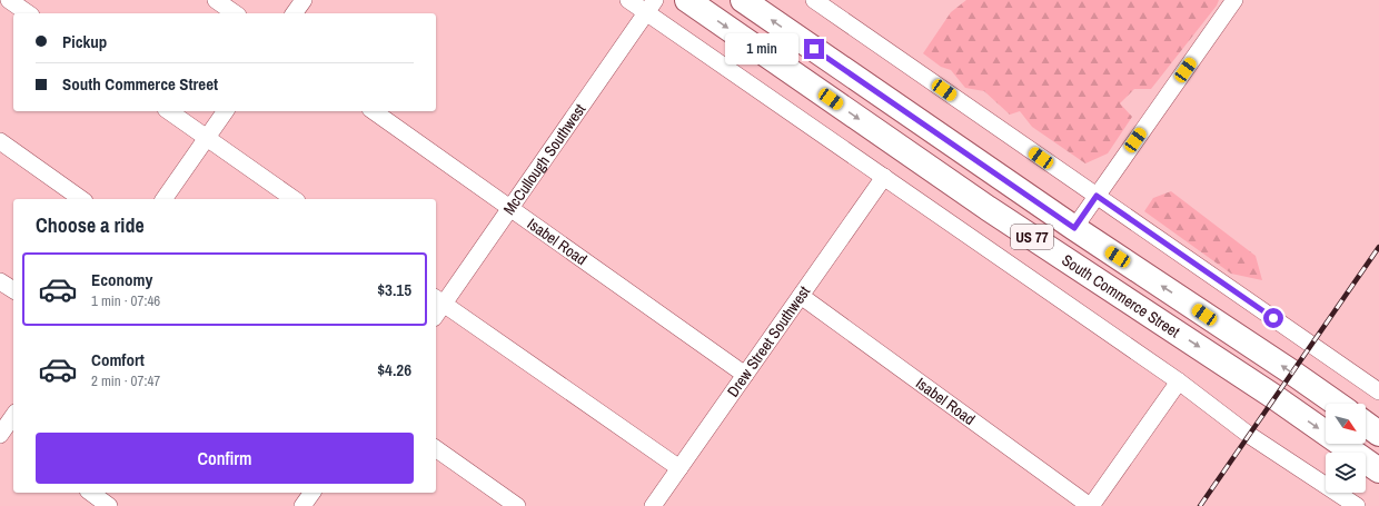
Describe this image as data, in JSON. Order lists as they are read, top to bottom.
{
  "streets": {
    "main road": ["US 77", "South Commerce Street"],
    "street": ["McCullough Southwest", "Isabel Road", "Drew Street Southwest"]
  },
  "crossings": [
    ["McCullough Southwest", "Isabel Road"],
    ["Isabel Road", "Drew Street Southwest"]
  ],
  "north": "bottom right",
  "page": {
    "banner": ["Pickup", "South Commerce Street"],
    "bubble": "1 min",
    "heading": "Choose a ride",
    "list": [
      {
        "name": "Economy",
        "note": "1 min · 07:46",
        "value": "$3.15"
      },
      {
        "name": "Comfort",
        "note": "2 min · 07:47",
        "value": "$4.26"
      }
    ],
    "buttons": "Confirm"
  }
}
